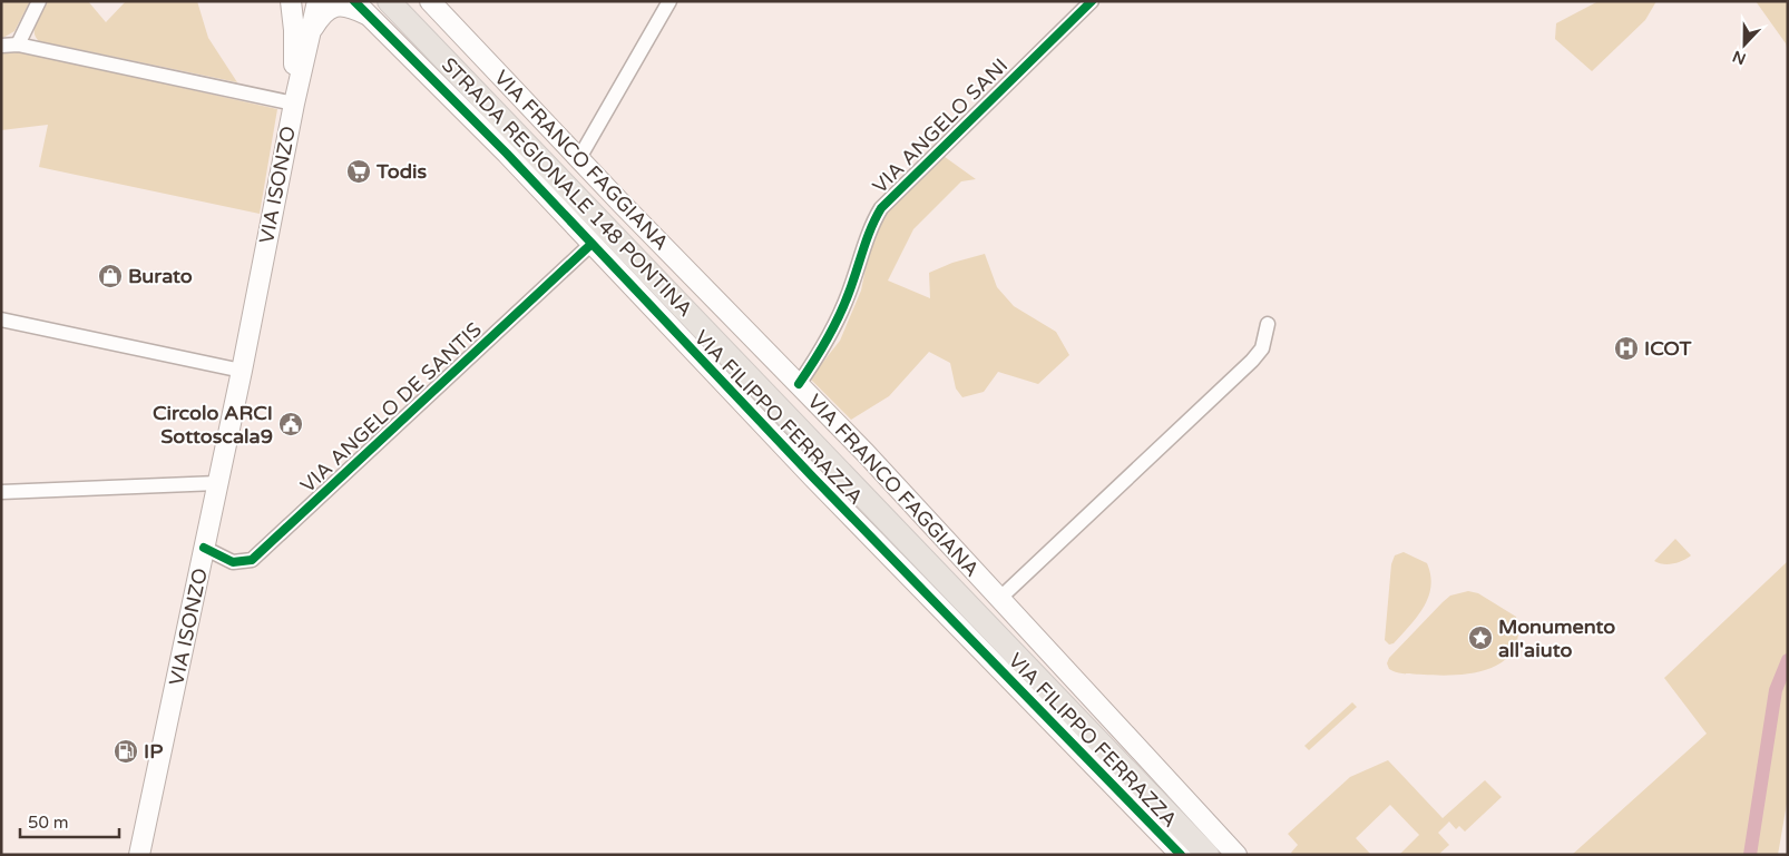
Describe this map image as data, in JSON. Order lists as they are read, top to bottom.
{
  "streets": {
    "main road": ["STRADA REGIONALE 148 PONTINA"],
    "street": [
      "VIA ANGELO SANI",
      "VIA FRANCO FAGGIANA",
      "VIA ISONZO",
      "VIA ANGELO DE SANTIS",
      "VIA FILIPPO FERRAZZA"
    ]
  },
  "crossings": [
    ["VIA ANGELO SANI", "VIA FRANCO FAGGIANA"],
    ["VIA ISONZO", "VIA ANGELO DE SANTIS"],
    ["VIA ANGELO DE SANTIS", "VIA FILIPPO FERRAZZA"]
  ],
  "places": {
    "supermarket": ["Todis"],
    "shop": ["Burato"],
    "hospital": ["ICOT"],
    "public building": ["Circolo ARCI Sottoscala9"],
    "place": ["Monumento all'aiuto"],
    "fuel station": ["IP"]
  },
  "scale_bar": "50 m",
  "north": "bottom"
}
